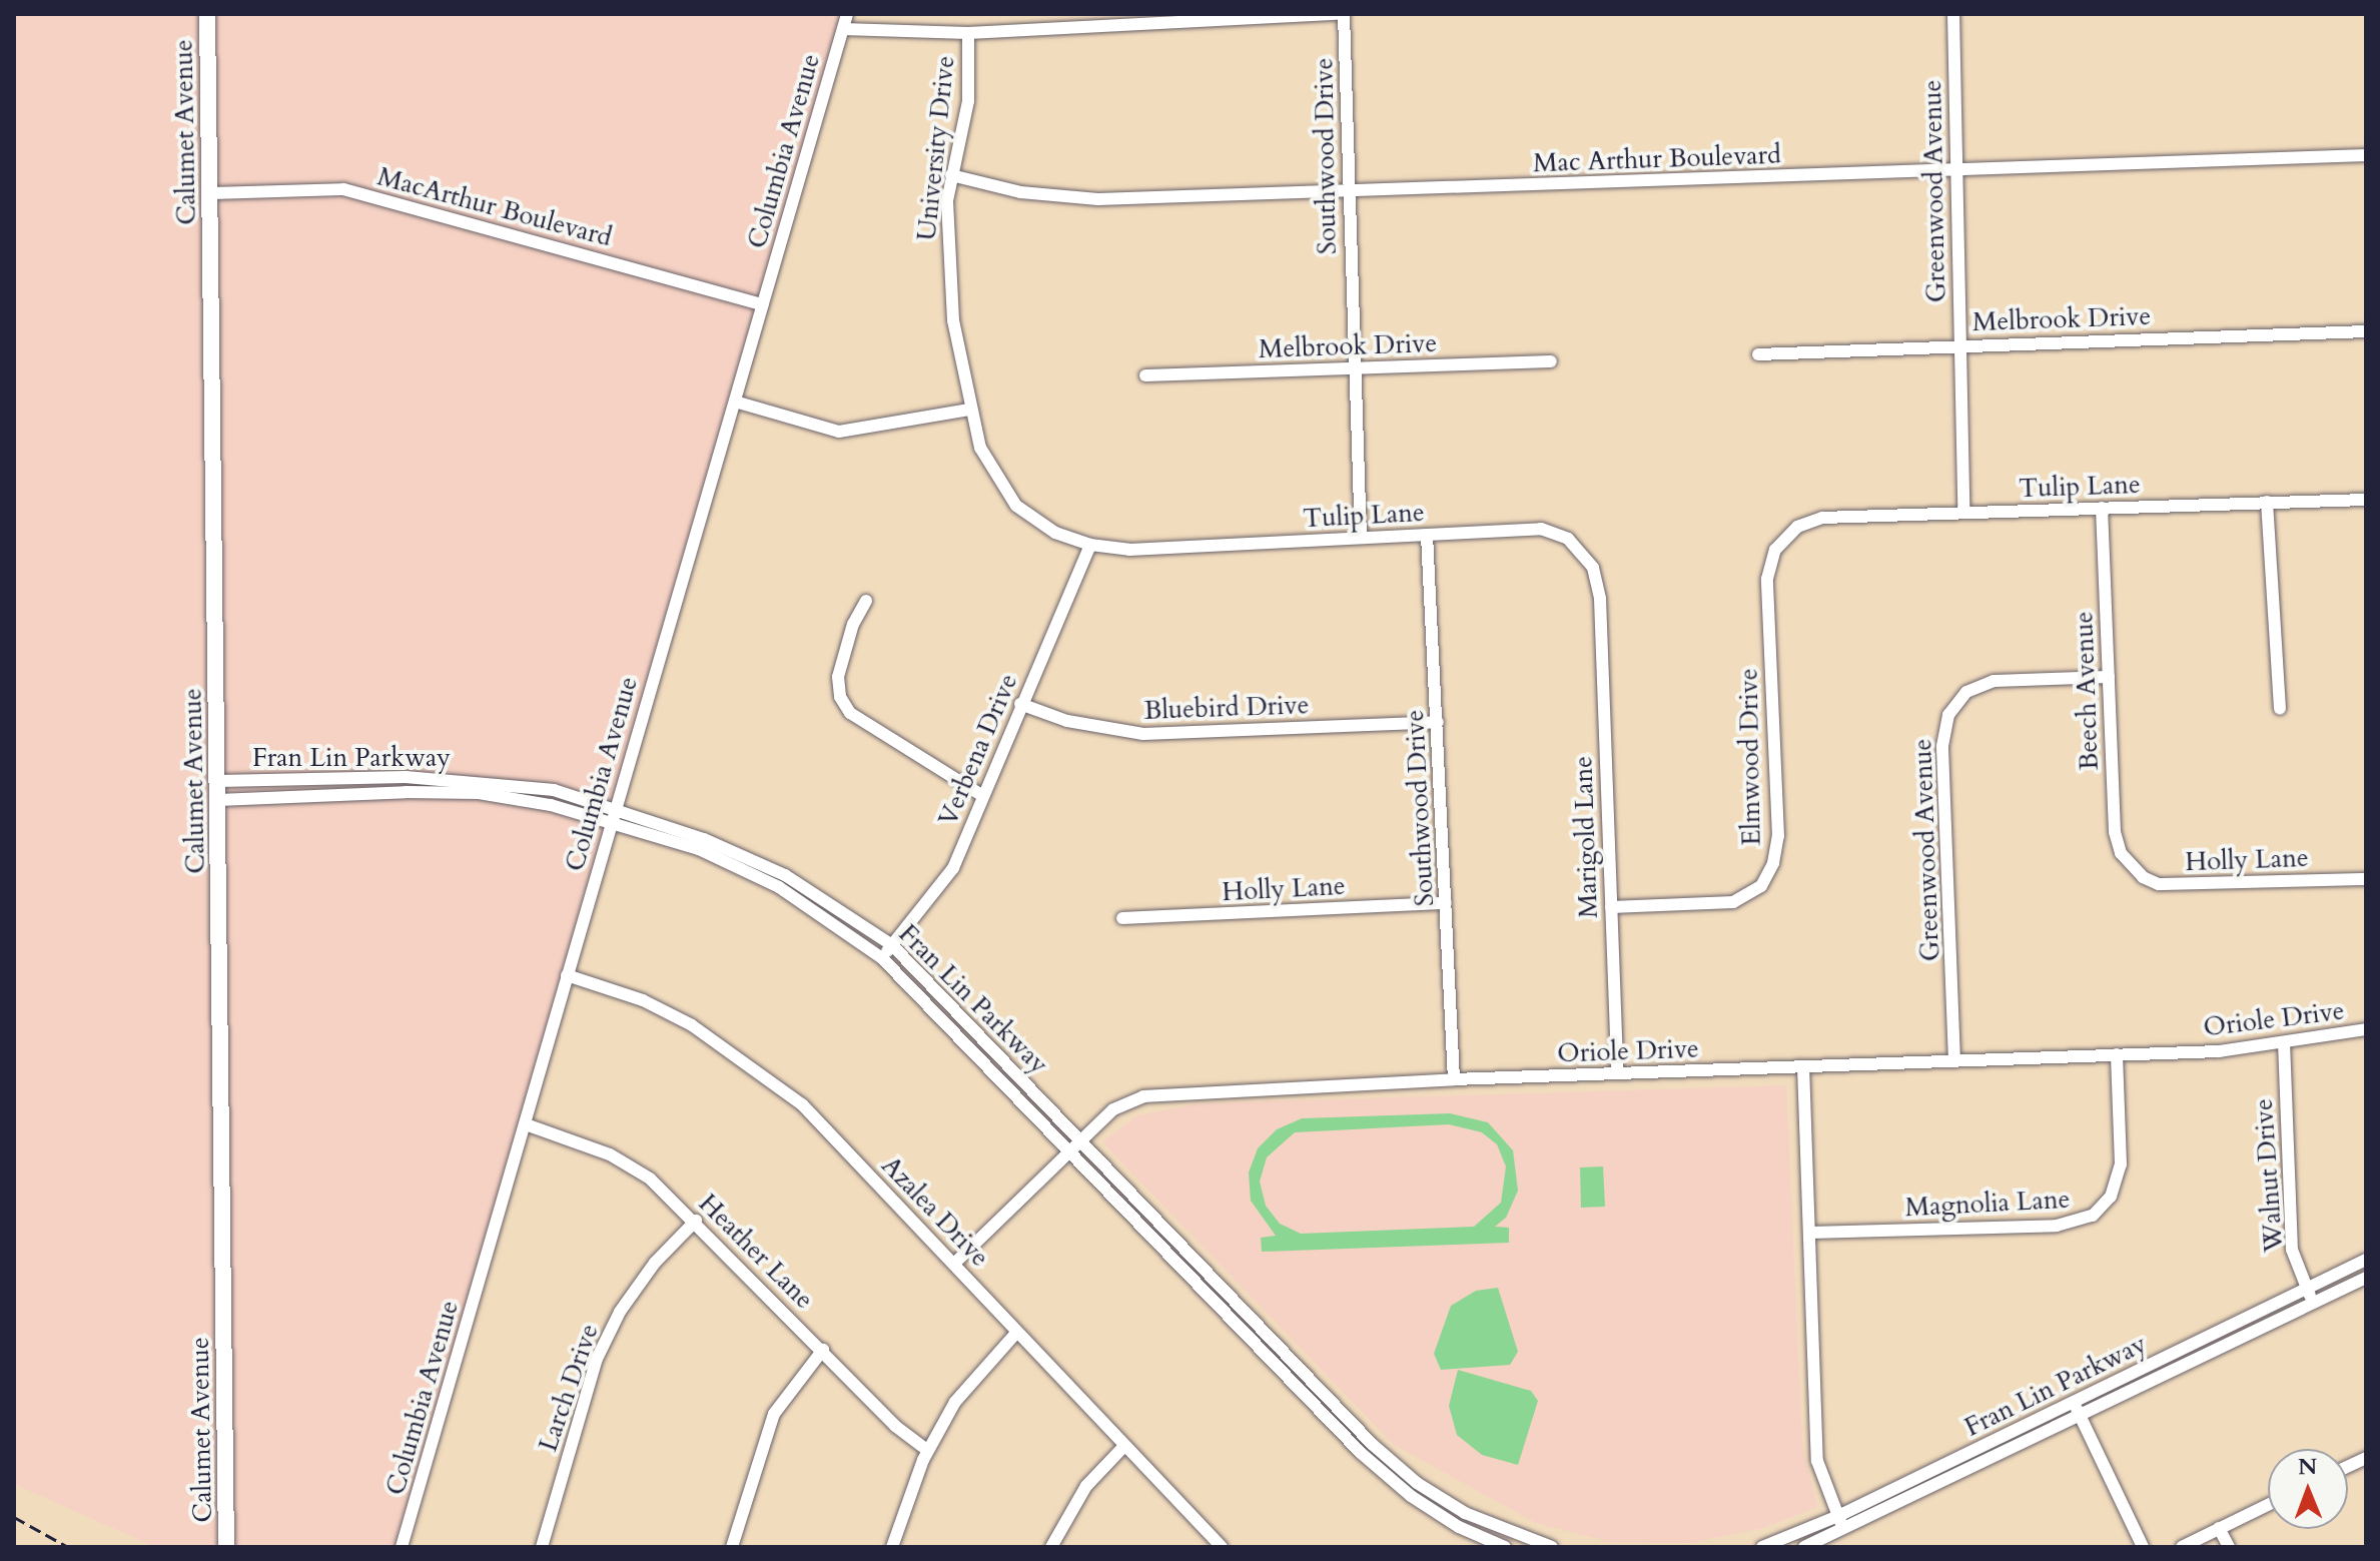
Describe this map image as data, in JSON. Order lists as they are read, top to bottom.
{
  "streets": {
    "main road": ["Calumet Avenue"],
    "street": [
      "University Drive",
      "Columbia Avenue",
      "Southwood Drive",
      "Mac Arthur Boulevard",
      "Greenwood Avenue",
      "MacArthur Boulevard",
      "Melbrook Drive",
      "Tulip Lane",
      "Beech Avenue",
      "Bluebird Drive",
      "Verbena Drive",
      "Elmwood Drive",
      "Fran Lin Parkway",
      "Marigold Lane",
      "Holly Lane",
      "Oriole Drive",
      "Walnut Drive",
      "Magnolia Lane",
      "Azalea Drive",
      "Heather Lane",
      "Larch Drive"
    ]
  },
  "crossings": [
    ["Calumet Avenue", "MacArthur Boulevard"],
    ["Calumet Avenue", "Fran Lin Parkway"],
    ["University Drive", "Mac Arthur Boulevard"],
    ["University Drive", "Tulip Lane"],
    ["University Drive", "Verbena Drive"],
    ["Columbia Avenue", "MacArthur Boulevard"],
    ["Columbia Avenue", "Fran Lin Parkway"],
    ["Columbia Avenue", "Azalea Drive"],
    ["Columbia Avenue", "Heather Lane"],
    ["Southwood Drive", "Mac Arthur Boulevard"],
    ["Southwood Drive", "Melbrook Drive"],
    ["Southwood Drive", "Tulip Lane"],
    ["Southwood Drive", "Bluebird Drive"],
    ["Southwood Drive", "Holly Lane"],
    ["Southwood Drive", "Oriole Drive"],
    ["Mac Arthur Boulevard", "Greenwood Avenue"],
    ["Greenwood Avenue", "Melbrook Drive"],
    ["Greenwood Avenue", "Tulip Lane"],
    ["Greenwood Avenue", "Beech Avenue"],
    ["Greenwood Avenue", "Oriole Drive"],
    ["Tulip Lane", "Beech Avenue"],
    ["Tulip Lane", "Verbena Drive"],
    ["Tulip Lane", "Elmwood Drive"],
    ["Tulip Lane", "Marigold Lane"],
    ["Beech Avenue", "Holly Lane"],
    ["Bluebird Drive", "Verbena Drive"],
    ["Verbena Drive", "Fran Lin Parkway"],
    ["Elmwood Drive", "Marigold Lane"],
    ["Fran Lin Parkway", "Oriole Drive"],
    ["Fran Lin Parkway", "Walnut Drive"],
    ["Marigold Lane", "Oriole Drive"],
    ["Oriole Drive", "Walnut Drive"],
    ["Oriole Drive", "Magnolia Lane"],
    ["Oriole Drive", "Azalea Drive"],
    ["Heather Lane", "Larch Drive"]
  ],
  "north": "top"
}
